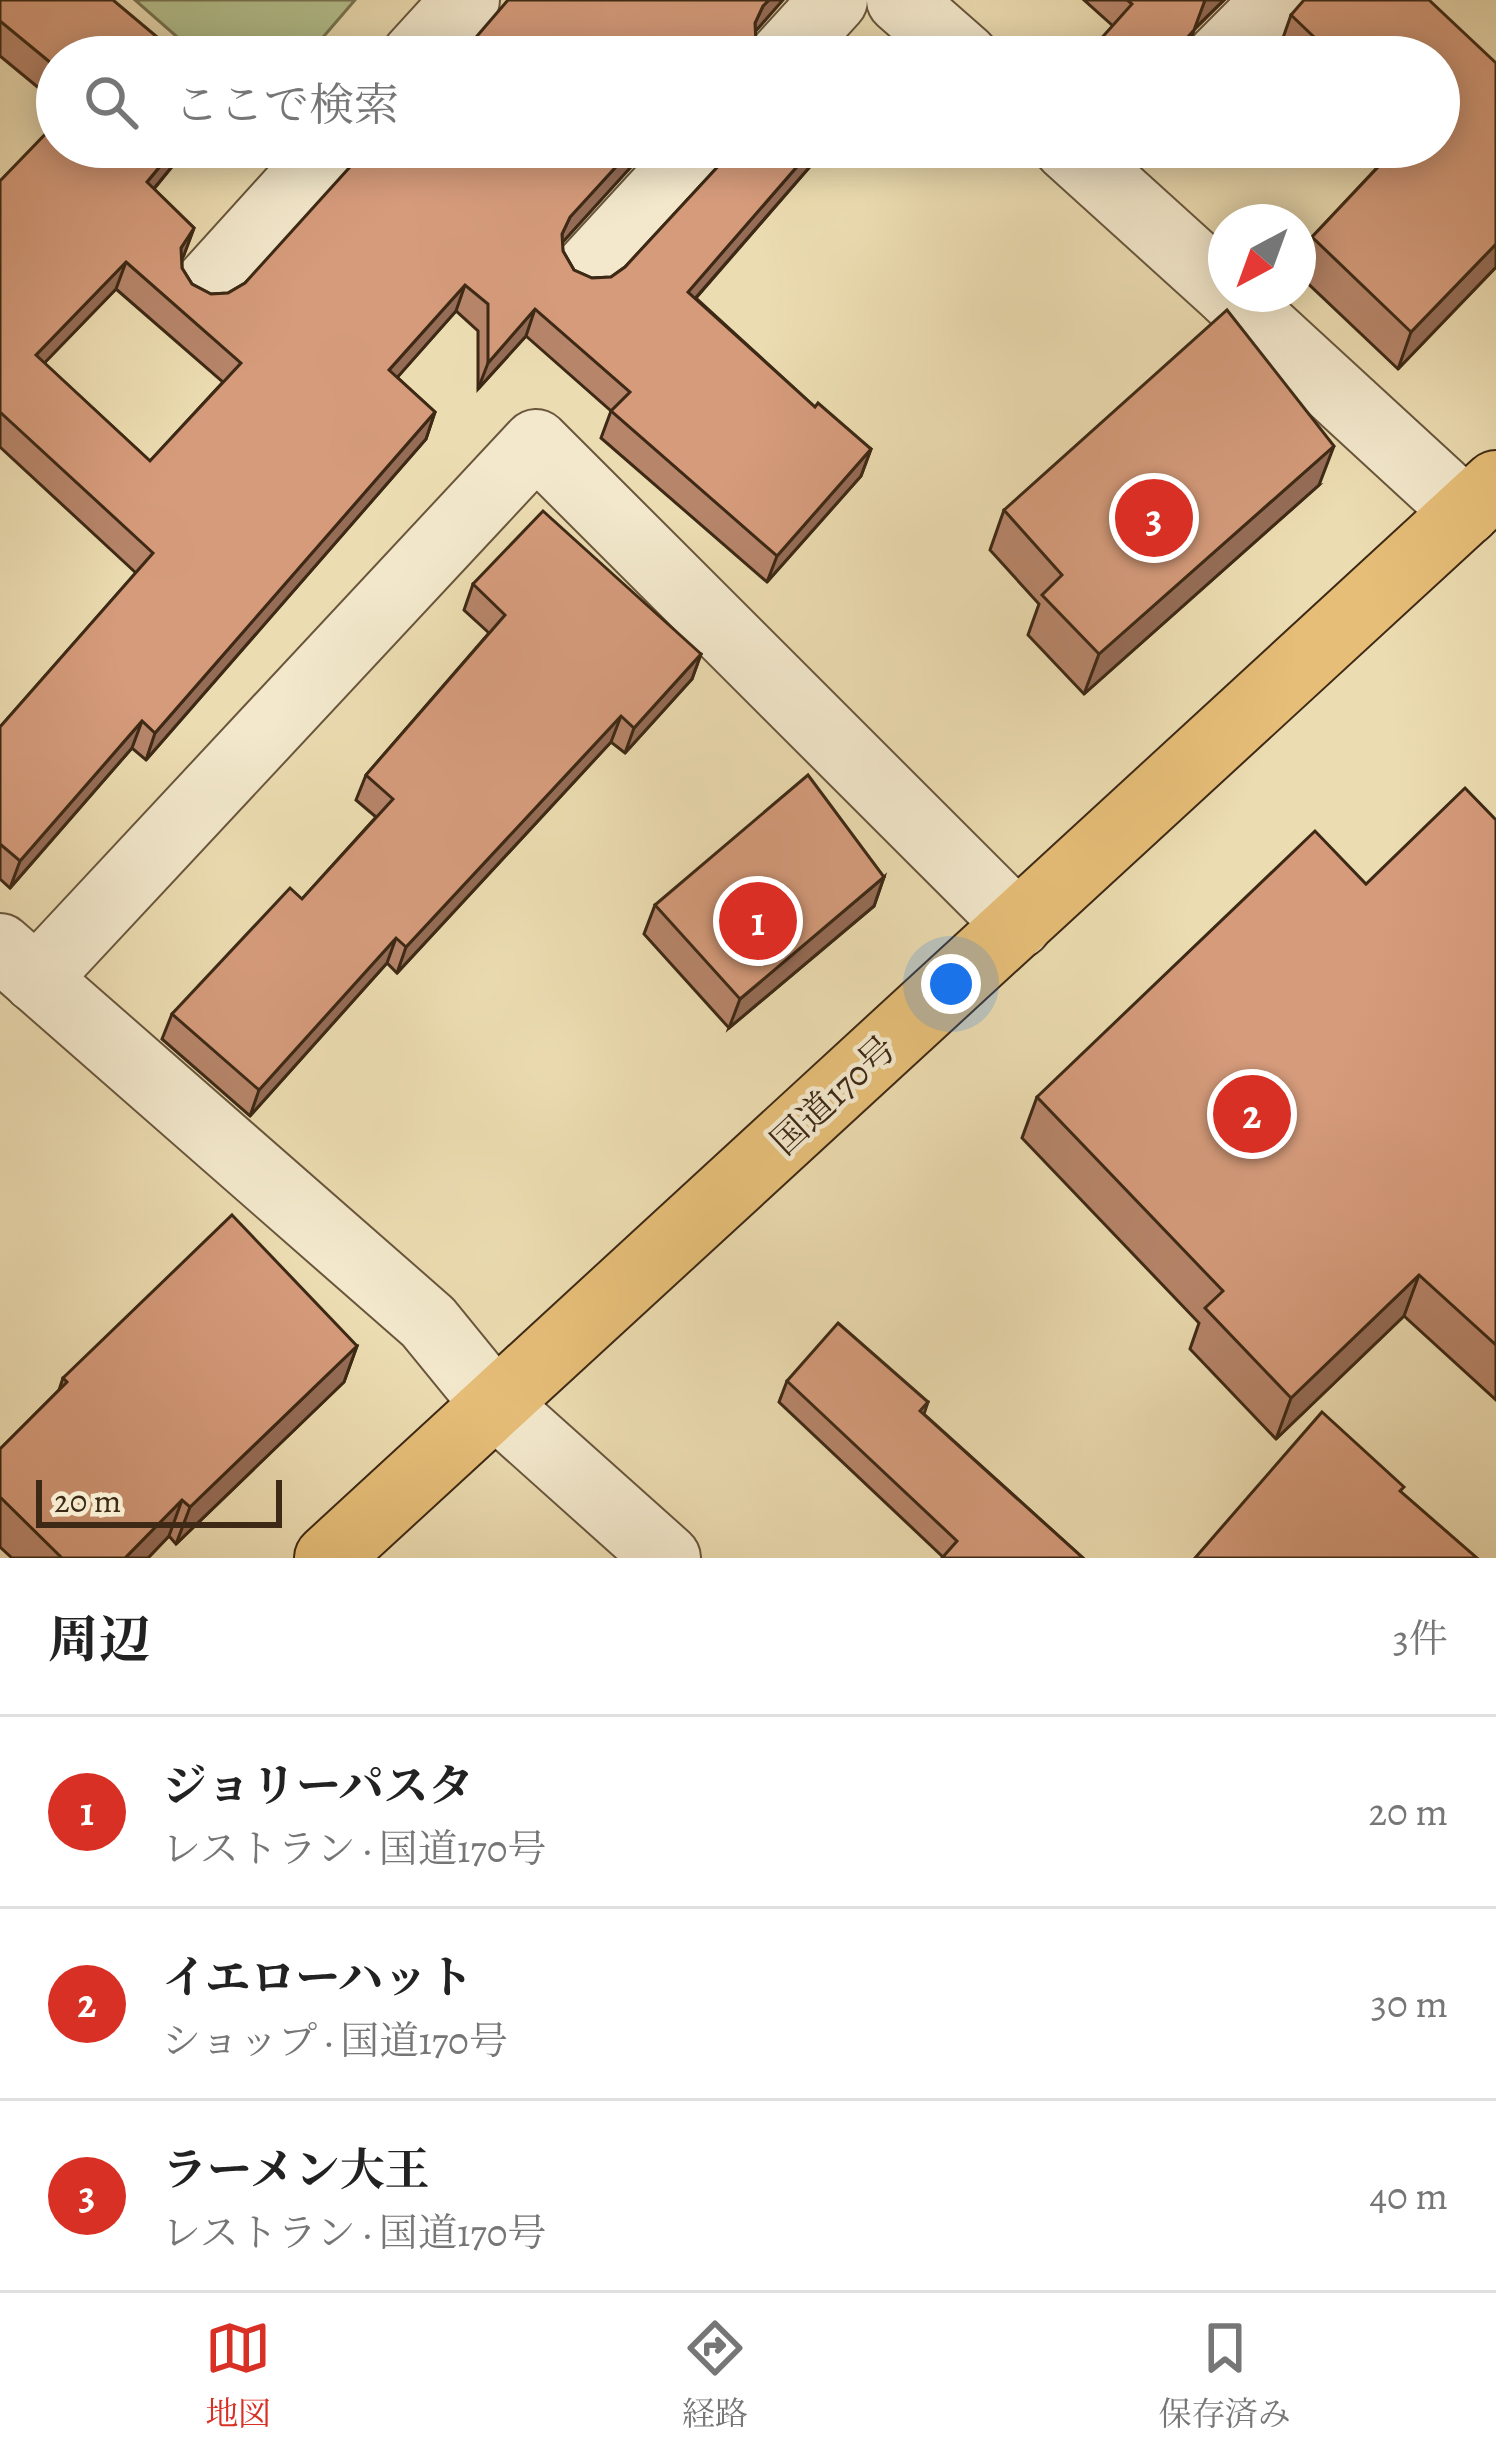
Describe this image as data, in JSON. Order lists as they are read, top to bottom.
{
  "streets": {
    "highway": ["国道170号"]
  },
  "scale_bar": "20 m",
  "north": "bottom left",
  "page": {
    "search": "ここで検索",
    "pins": ["3", "1", "2"],
    "scale": "20 m",
    "heading": ["周辺", "3件"],
    "list": [
      {
        "mark": "1",
        "name": "ジョリーパスタ",
        "note": "レストラン · 国道170号",
        "value": "20 m"
      },
      {
        "mark": "2",
        "name": "イエローハット",
        "note": "ショップ · 国道170号",
        "value": "30 m"
      },
      {
        "mark": "3",
        "name": "ラーメン大王",
        "note": "レストラン · 国道170号",
        "value": "40 m"
      }
    ],
    "nav": ["地図", "経路", "保存済み"]
  }
}
